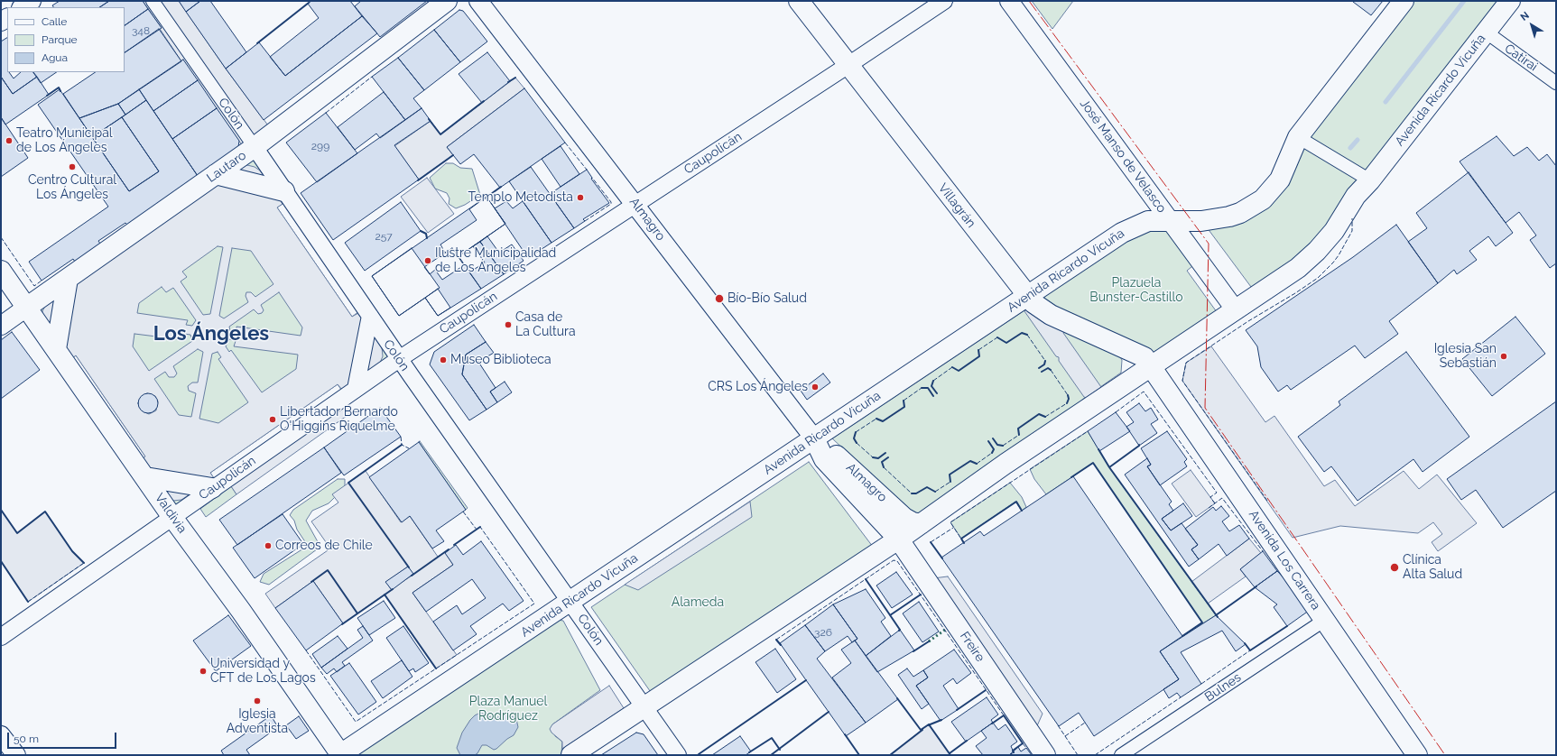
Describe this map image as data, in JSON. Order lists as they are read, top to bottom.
{
  "streets": {
    "main road": [
      "Avenida Ricardo Vicuña",
      "José Manso de Velasco",
      "Lautaro",
      "Villagrán",
      "Almagro",
      "Valdivia",
      "Avenida Los Carrera",
      "Freire"
    ],
    "street": [
      "Catirai",
      "Colón",
      "Caupolicán",
      "Bulnes"
    ]
  },
  "crossings": [
    ["Catirai", "Avenida Ricardo Vicuña"],
    ["Avenida Ricardo Vicuña", "Colón"],
    ["Avenida Ricardo Vicuña", "José Manso de Velasco"],
    ["Avenida Ricardo Vicuña", "Villagrán"],
    ["Avenida Ricardo Vicuña", "Almagro"],
    ["Avenida Ricardo Vicuña", "Valdivia"],
    ["Avenida Ricardo Vicuña", "Avenida Los Carrera"],
    ["Avenida Ricardo Vicuña", "Freire"],
    ["Colón", "Caupolicán"],
    ["Colón", "Lautaro"],
    ["Caupolicán", "Villagrán"],
    ["Caupolicán", "Almagro"],
    ["Caupolicán", "Valdivia"],
    ["Lautaro", "Valdivia"],
    ["Villagrán", "Avenida Los Carrera"],
    ["Almagro", "Freire"],
    ["Avenida Los Carrera", "Bulnes"]
  ],
  "districts": ["Los Ángeles"],
  "parks": ["Plazuela Bunster-Castillo", "Alameda", "Plaza Manuel Rodríguez"],
  "places": [
    "Teatro Municipal de Los Ángeles",
    "Centro Cultural Los Ángeles",
    "Templo Metodista",
    "Ilustre Municipalidad de Los Ángeles",
    "Bío-Bío Salud",
    "Casa de La Cultura",
    "Iglesia San Sebastián",
    "Museo Biblioteca",
    "CRS Los Ángeles",
    "Libertador Bernardo O'Higgins Riquelme",
    "Correos de Chile",
    "Clínica Alta Salud",
    "Universidad y CFT de Los Lagos",
    "Iglesia Adventista"
  ],
  "house_numbers": [
    "348",
    "299",
    "257",
    "326"
  ],
  "legend": ["Calle", "Parque", "Agua"],
  "scale_bar": "50 m",
  "north": "top left"
}
